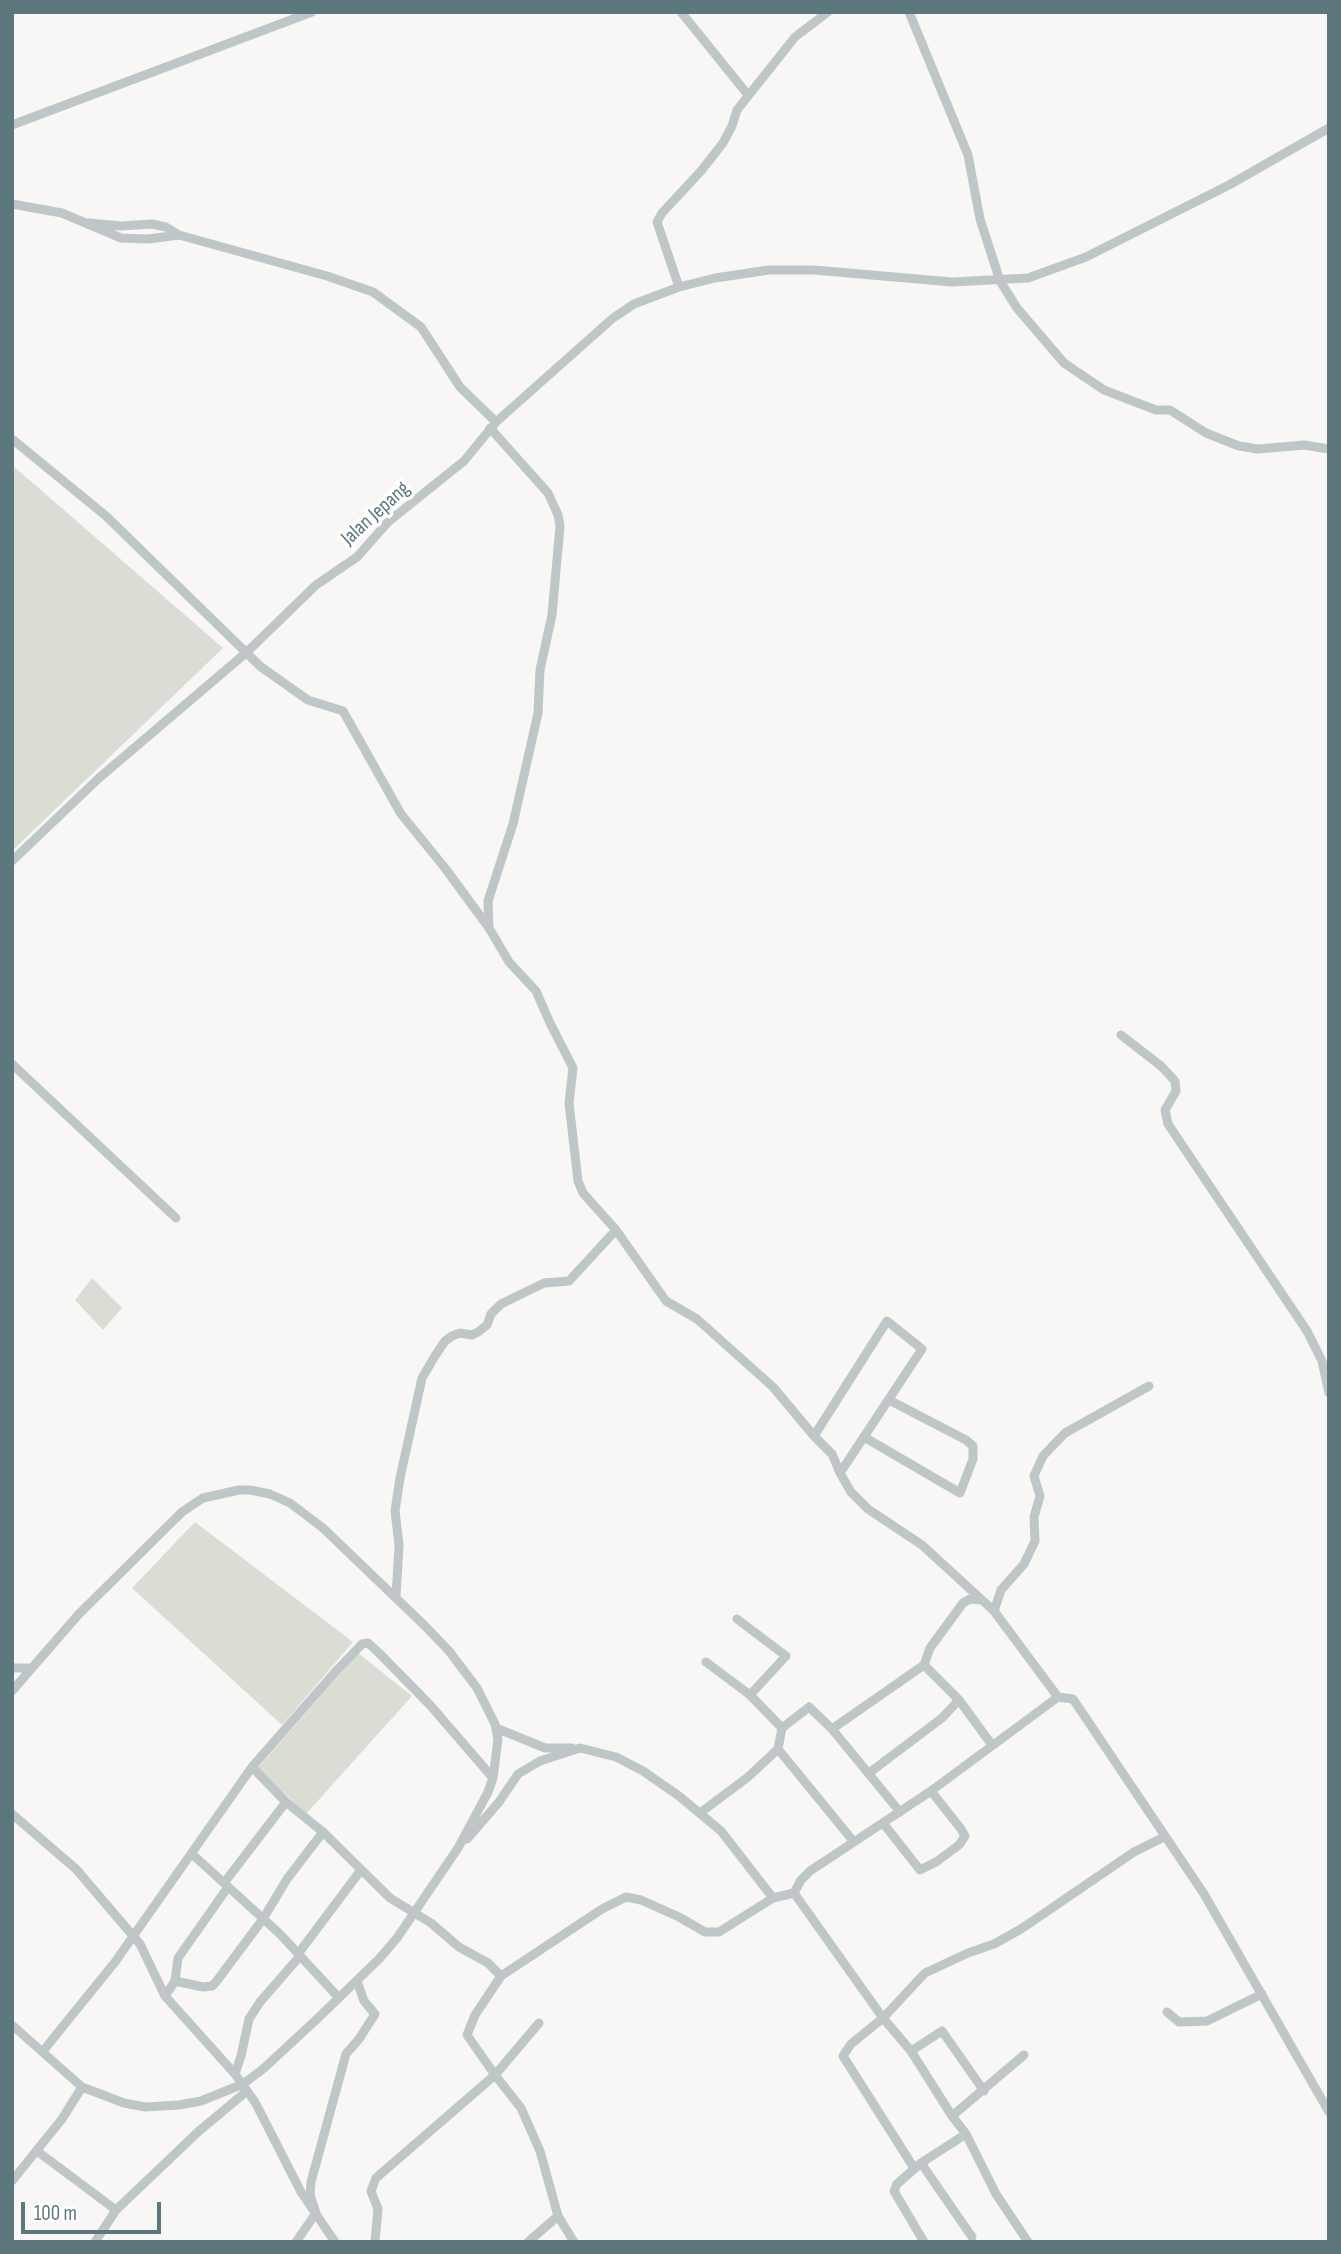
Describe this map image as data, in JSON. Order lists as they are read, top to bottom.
{
  "streets": {
    "street": ["Jalan Jepang"]
  },
  "scale_bar": "100 m"
}
